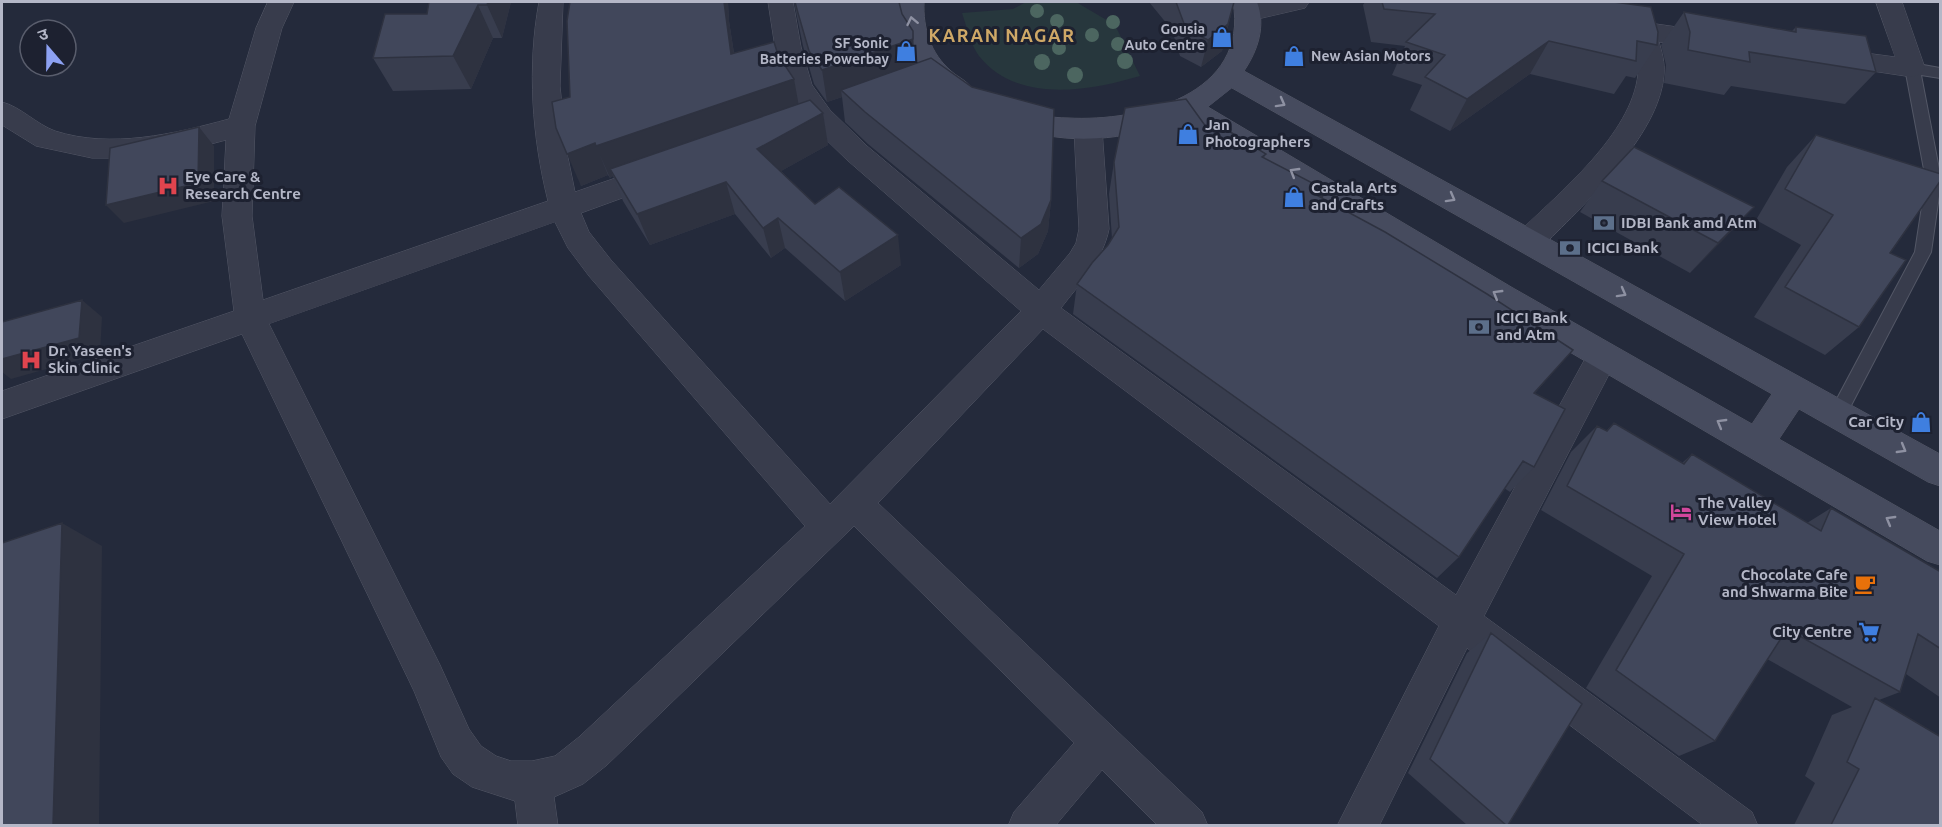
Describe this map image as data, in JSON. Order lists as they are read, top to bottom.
{
  "districts": ["KARAN NAGAR"],
  "places": {
    "shop": [
      "Gousia Auto Centre",
      "SF Sonic Batteries Powerbay",
      "New Asian Motors",
      "Jan Photographers",
      "Castala Arts and Crafts",
      "Car City"
    ],
    "hospital": ["Eye Care & Research Centre", "Dr. Yaseen's Skin Clinic"],
    "bank": ["IDBI Bank amd Atm", "ICICI Bank", "ICICI Bank and Atm"],
    "hotel": ["The Valley View Hotel"],
    "cafe": ["Chocolate Cafe and Shwarma Bite"],
    "supermarket": ["City Centre"]
  },
  "north": "top"
}
